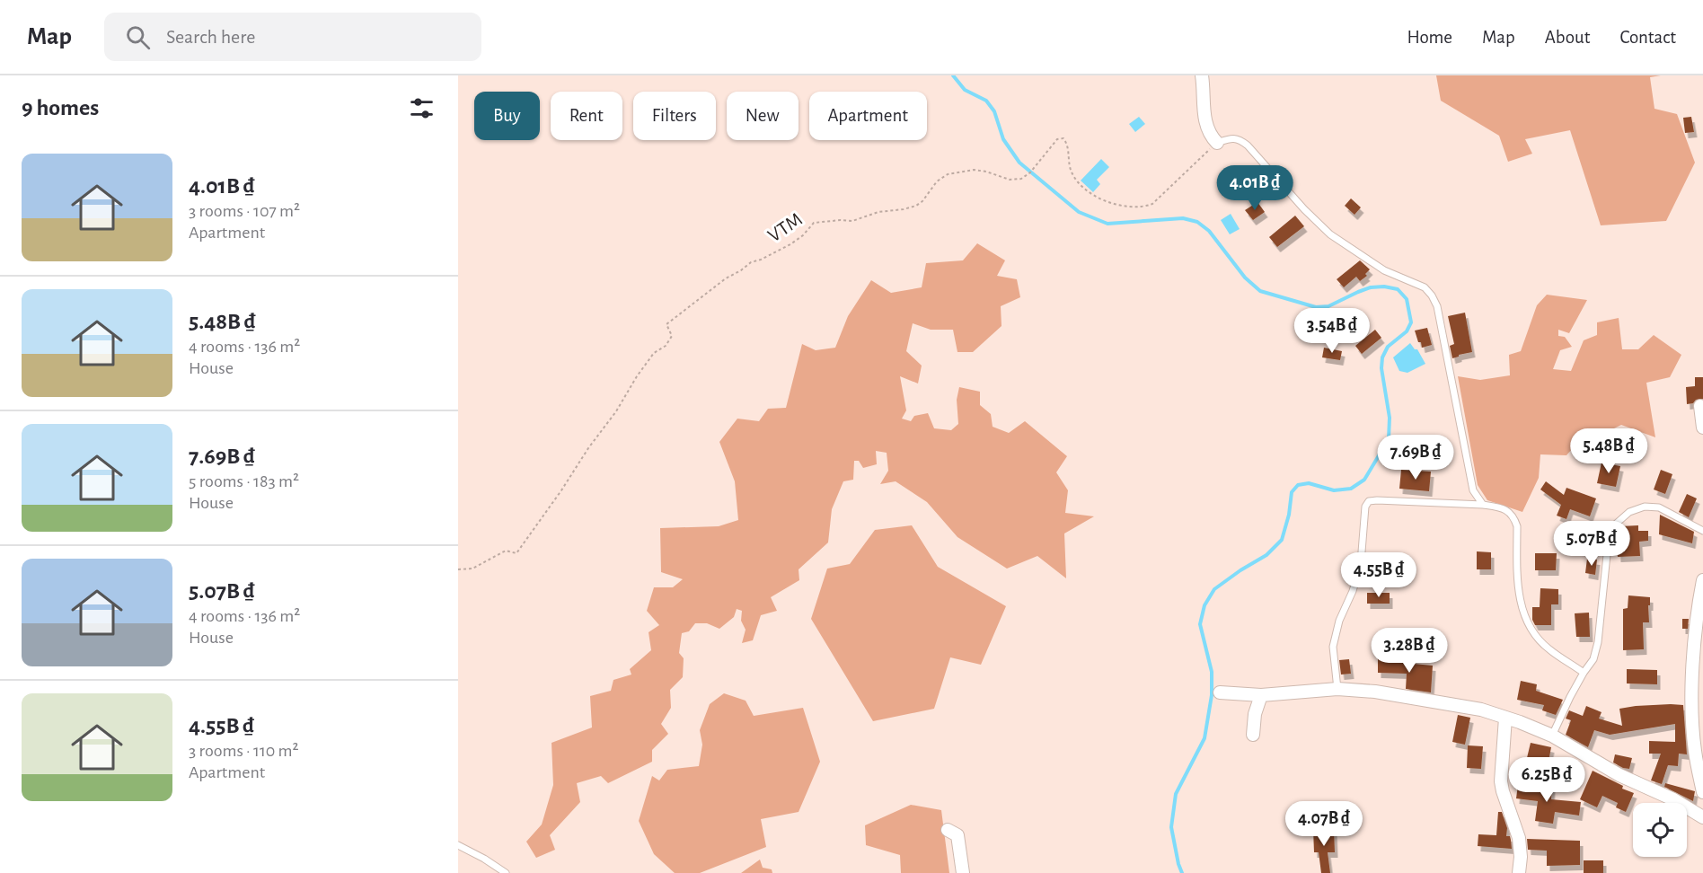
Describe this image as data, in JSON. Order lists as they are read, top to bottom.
{
  "streets": {
    "path": ["VTM"]
  },
  "page": {
    "header": "Map",
    "search": "Search here",
    "nav": [
      "Home",
      "Map",
      "About",
      "Contact"
    ],
    "heading": "9 homes",
    "chip": [
      "Buy",
      "Rent",
      "Filters",
      "New",
      "Apartment"
    ],
    "list": [
      {
        "name": "4.01B ₫",
        "note": "3 rooms · 107 m² · Apartment"
      },
      {
        "name": "5.48B ₫",
        "note": "4 rooms · 136 m² · House"
      },
      {
        "name": "7.69B ₫",
        "note": "5 rooms · 183 m² · House"
      },
      {
        "name": "5.07B ₫",
        "note": "4 rooms · 136 m² · House"
      },
      {
        "name": "4.55B ₫",
        "note": "3 rooms · 110 m² · Apartment"
      }
    ],
    "price": [
      "4.01B ₫",
      "3.54B ₫",
      "5.48B ₫",
      "7.69B ₫",
      "5.07B ₫",
      "4.55B ₫",
      "3.28B ₫",
      "6.25B ₫",
      "4.07B ₫"
    ]
  }
}
